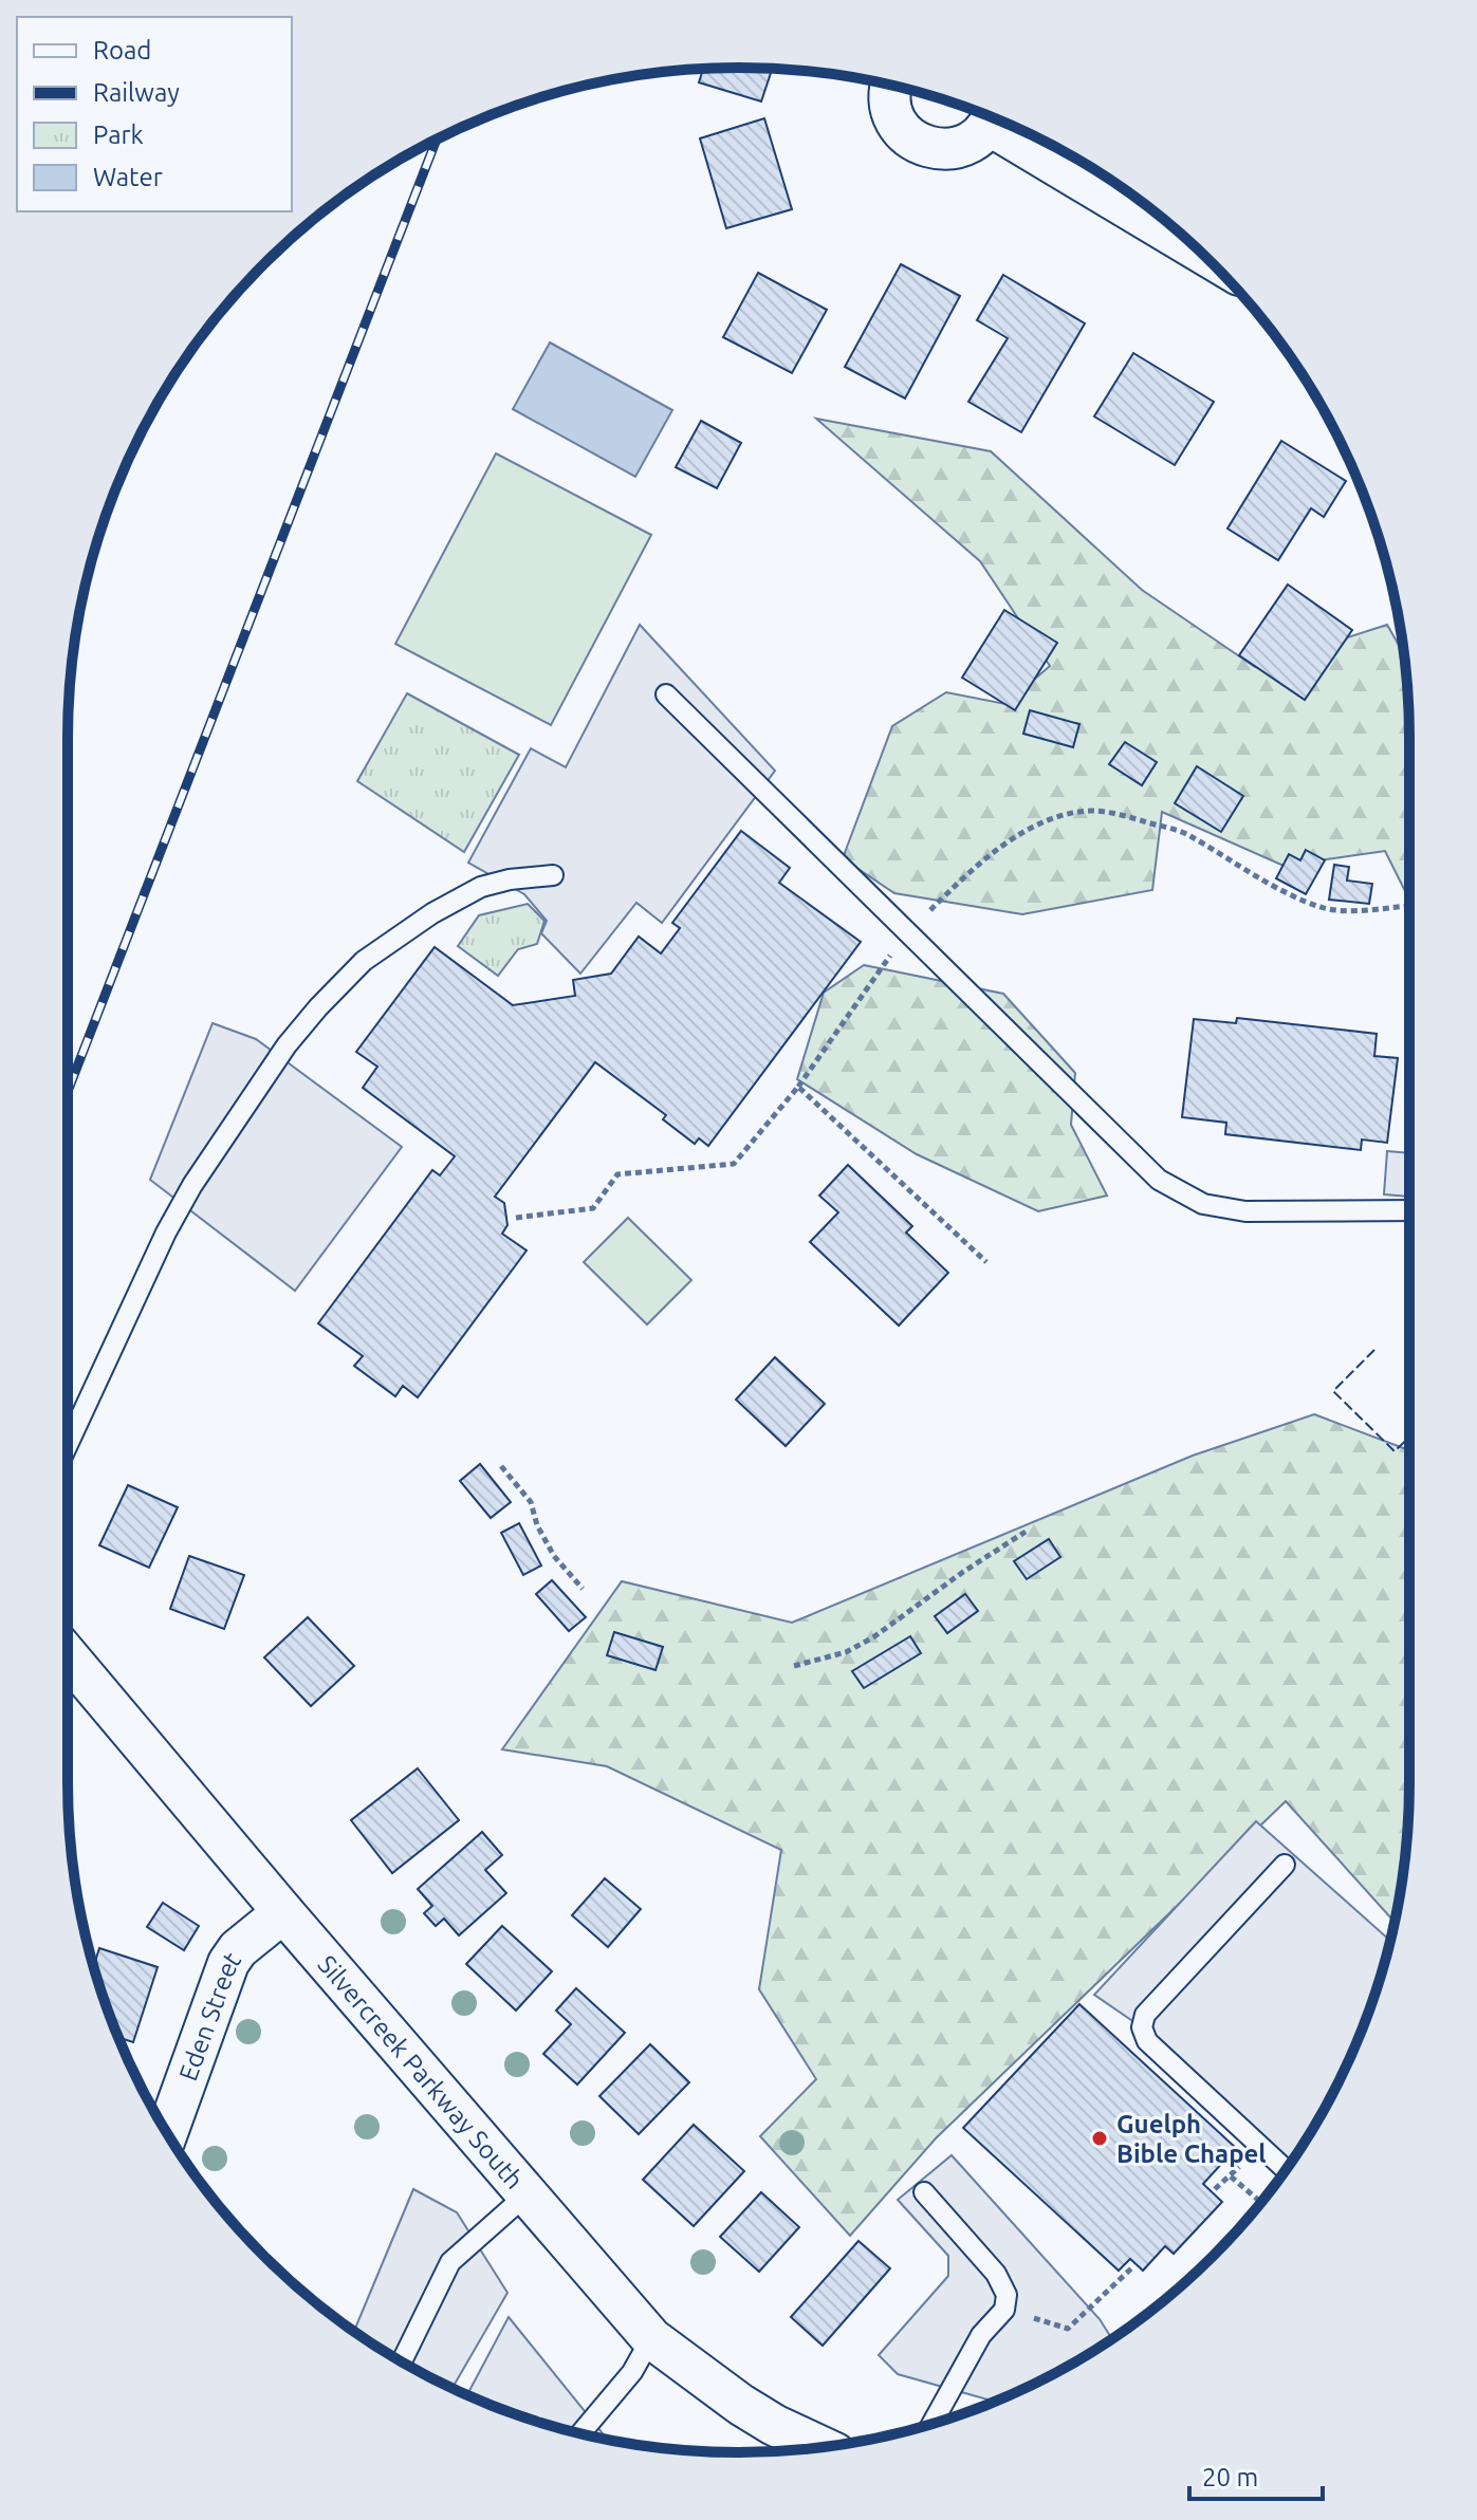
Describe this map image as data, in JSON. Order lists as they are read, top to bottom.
{
  "streets": {
    "street": ["Eden Street", "Silvercreek Parkway South"]
  },
  "crossings": [
    ["Eden Street", "Silvercreek Parkway South"]
  ],
  "places": ["Guelph Bible Chapel"],
  "legend": [
    "Road",
    "Railway",
    "Park",
    "Water"
  ],
  "scale_bar": "20 m"
}
